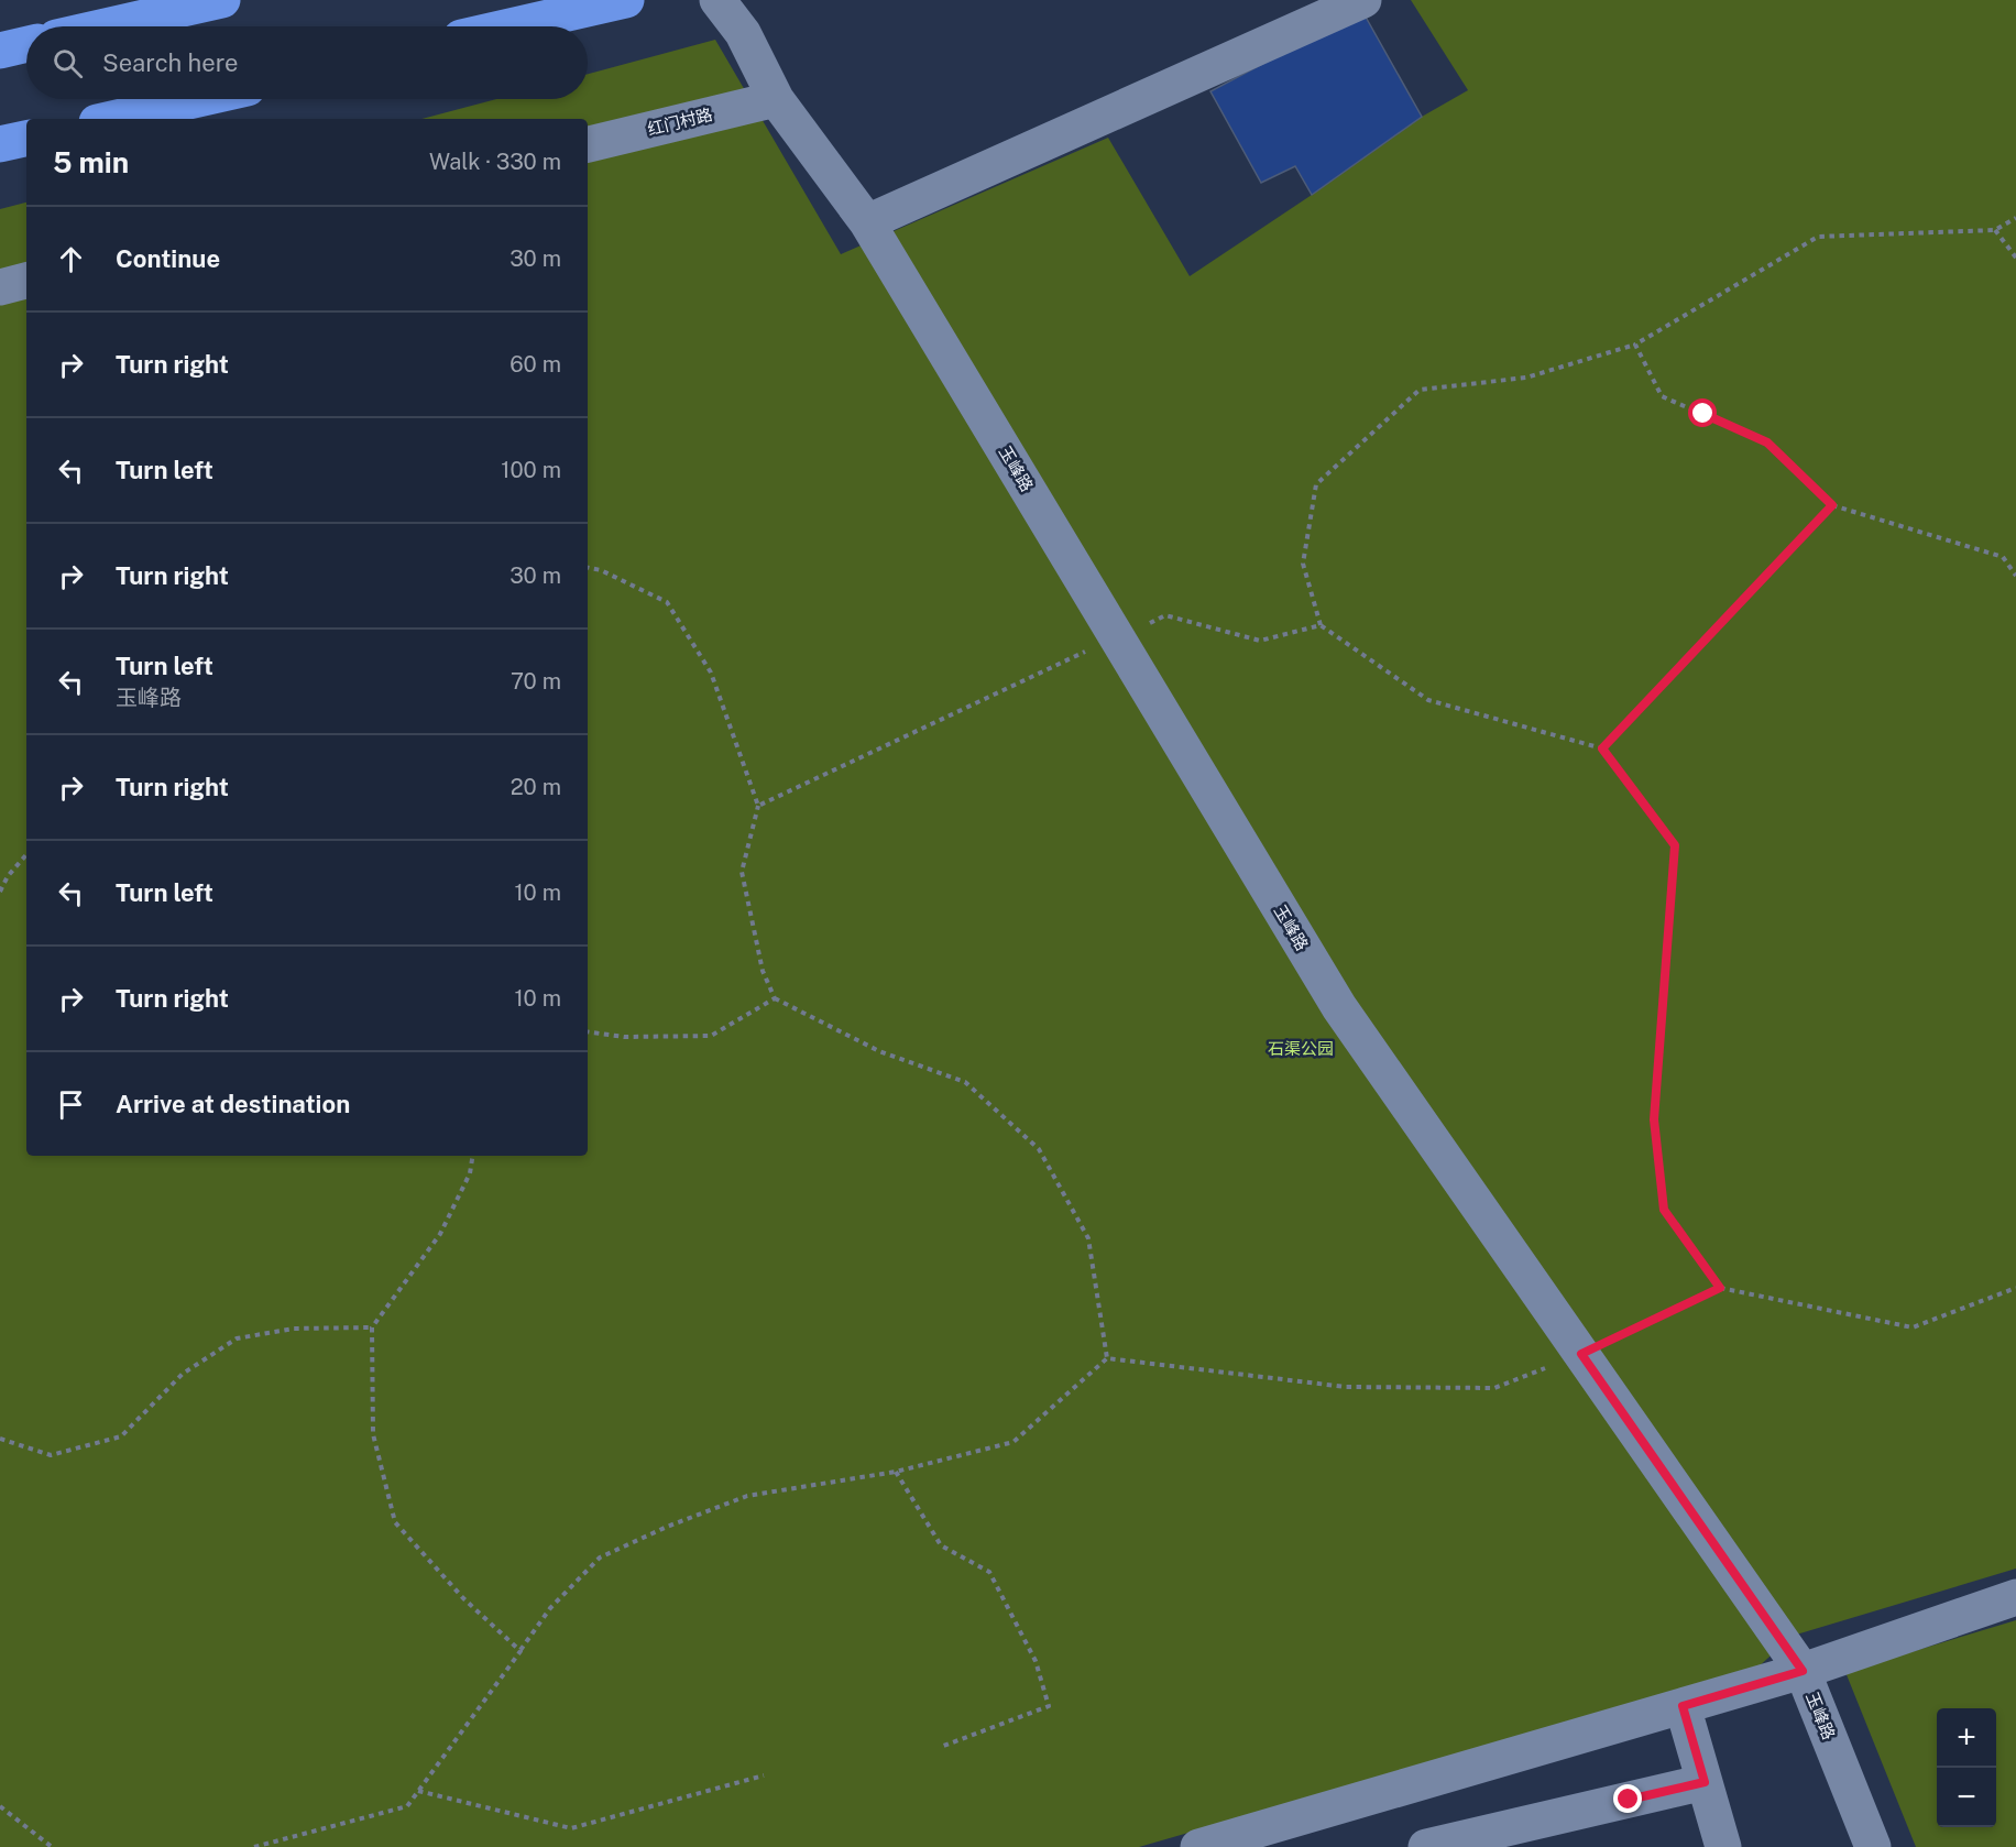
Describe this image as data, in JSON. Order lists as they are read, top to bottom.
{
  "streets": {
    "street": ["红门村路", "玉峰路"]
  },
  "crossings": [
    ["红门村路", "玉峰路"]
  ],
  "parks": ["石渠公园"],
  "page": {
    "search": "Search here",
    "heading": ["5 min", "Walk · 330 m"],
    "list": [
      ["Continue", "30 m"],
      ["Turn right", "60 m"],
      ["Turn left", "100 m"],
      ["Turn right", "30 m"],
      ["Turn left", "玉峰路", "70 m"],
      ["Turn right", "20 m"],
      ["Turn left", "10 m"],
      ["Turn right", "10 m"],
      "Arrive at destination"
    ],
    "map_buttons": ["+", "−"]
  }
}
